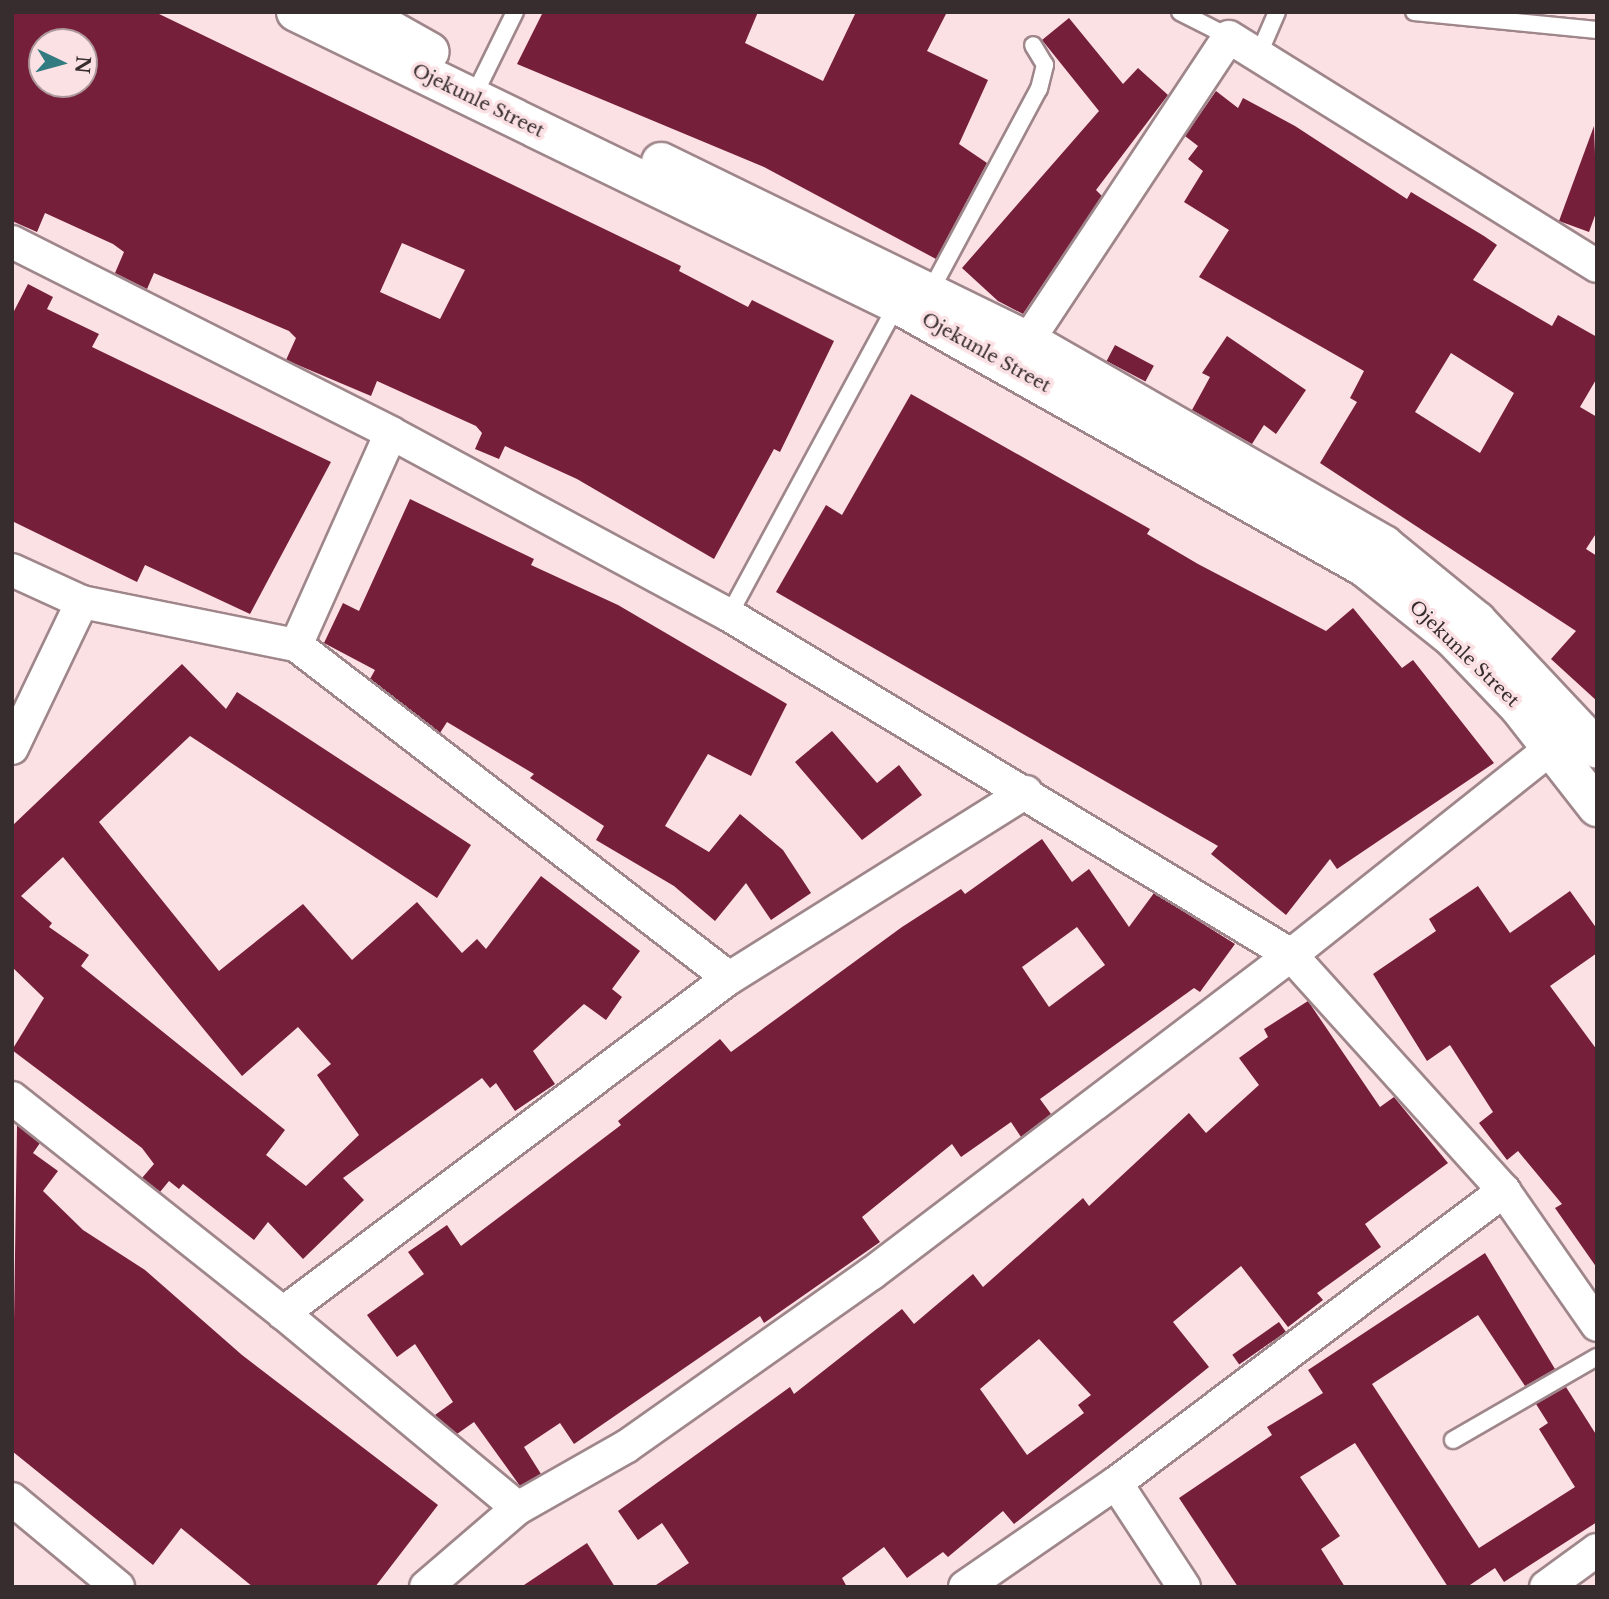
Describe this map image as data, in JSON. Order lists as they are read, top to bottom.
{
  "streets": {
    "street": ["Ojekunle Street"]
  },
  "north": "right"
}
